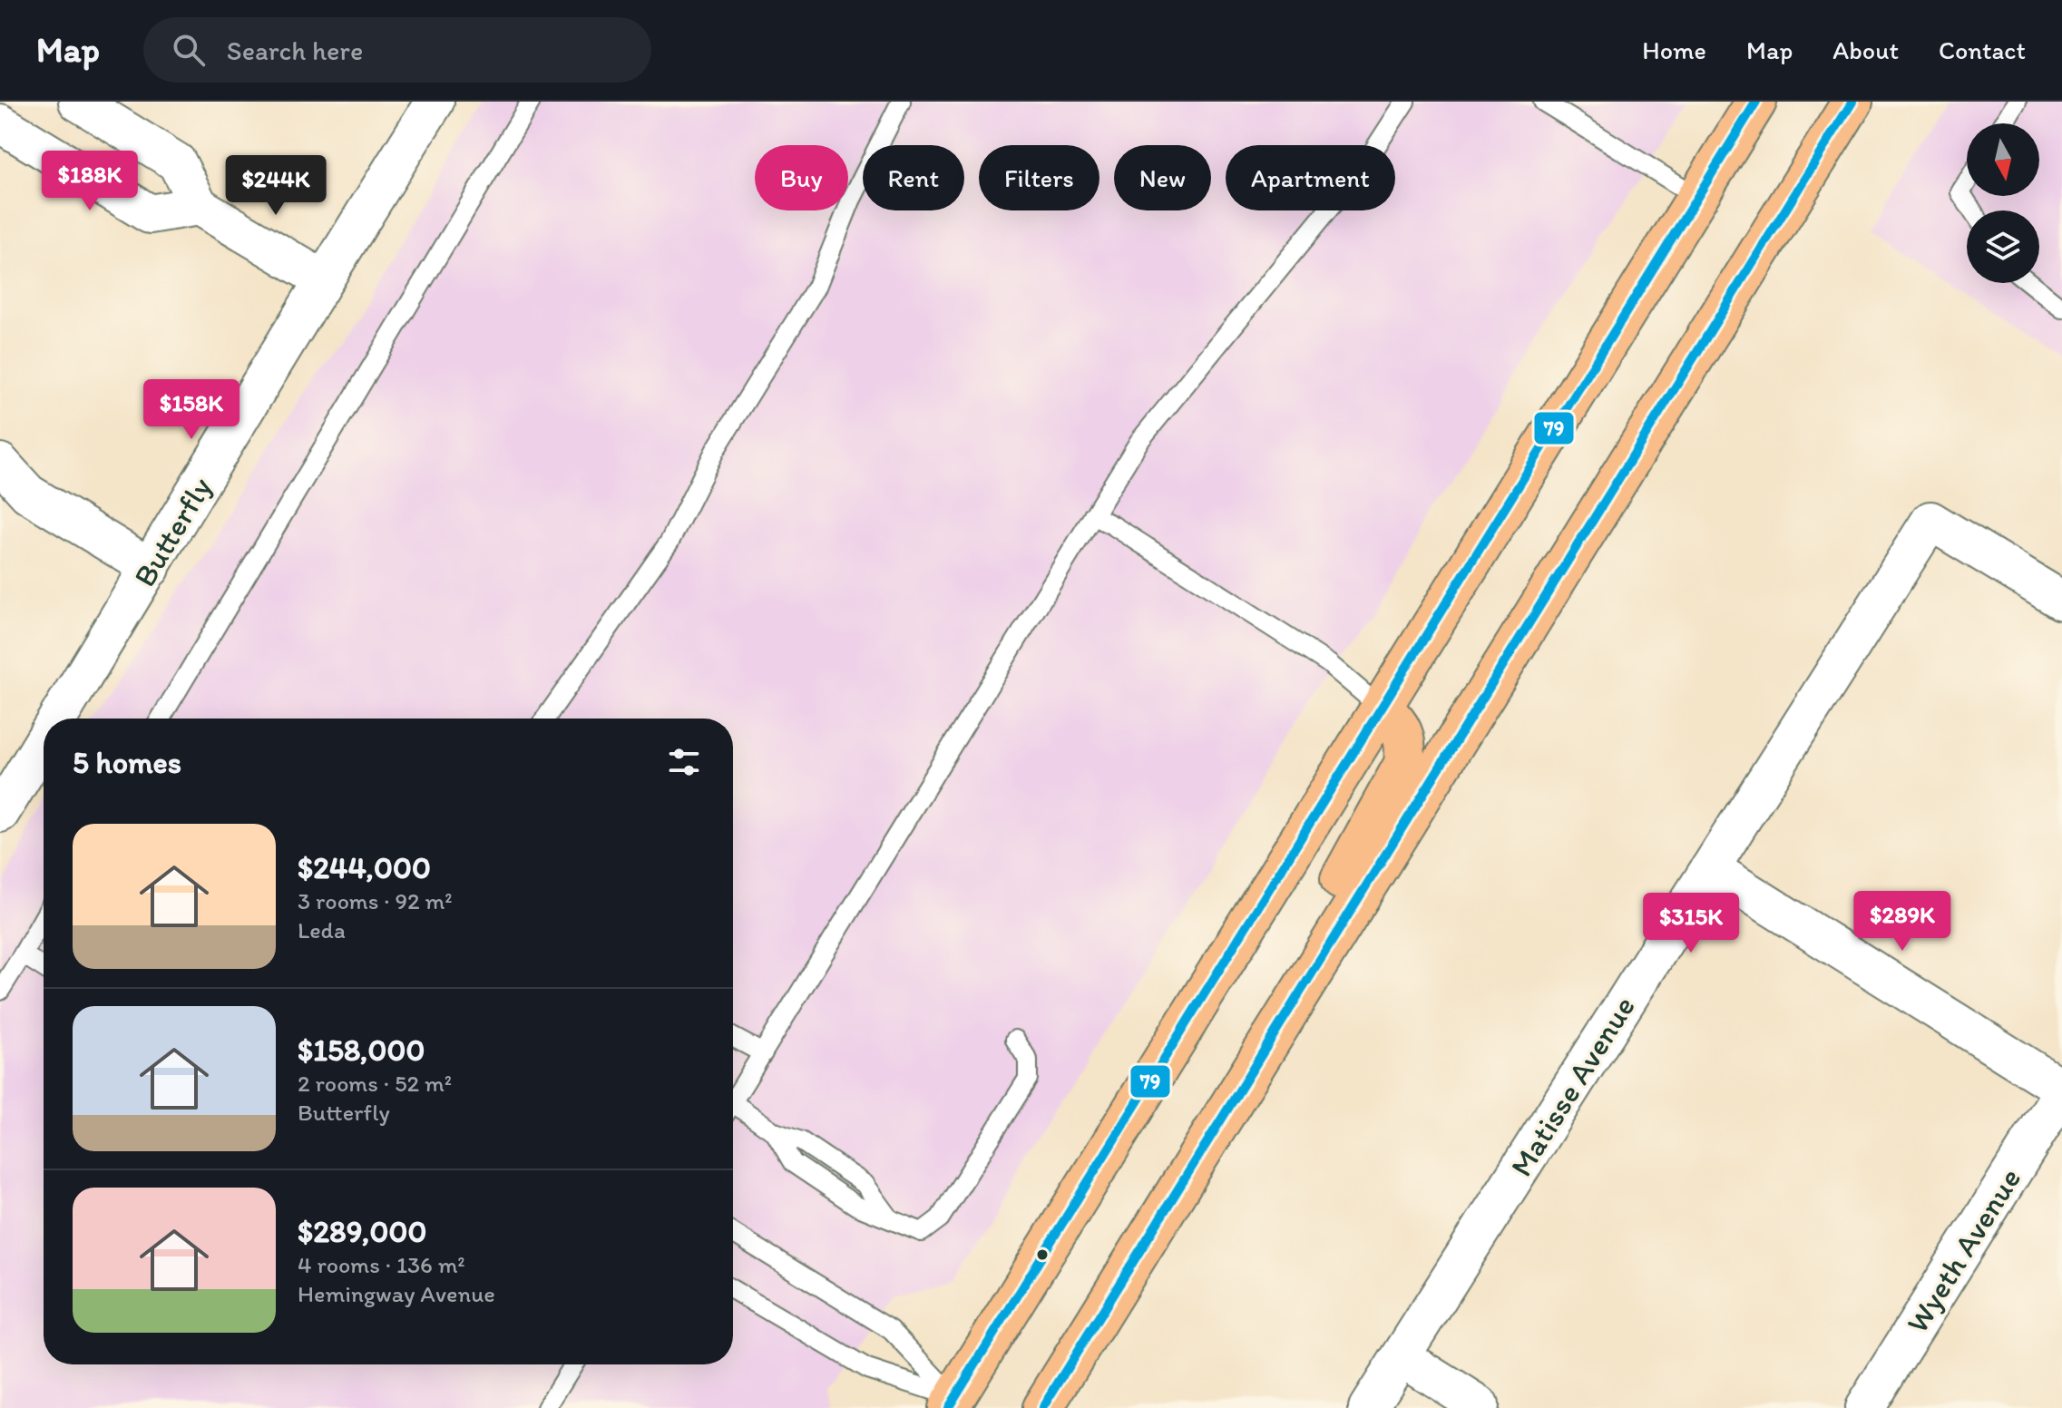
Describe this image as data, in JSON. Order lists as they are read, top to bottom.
{
  "streets": {
    "street": ["Butterfly", "Matisse Avenue", "Wyeth Avenue"]
  },
  "lines": ["transit line 79"],
  "north": "bottom",
  "page": {
    "header": "Map",
    "search": "Search here",
    "nav": [
      "Home",
      "Map",
      "About",
      "Contact"
    ],
    "chip": [
      "Buy",
      "Rent",
      "Filters",
      "New",
      "Apartment"
    ],
    "price": [
      "$188K",
      "$244K",
      "$158K",
      "$289K",
      "$315K"
    ],
    "heading": "5 homes",
    "list": [
      {
        "name": "$244,000",
        "note": "3 rooms · 92 m² · Leda"
      },
      {
        "name": "$158,000",
        "note": "2 rooms · 52 m² · Butterfly"
      },
      {
        "name": "$289,000",
        "note": "4 rooms · 136 m² · Hemingway Avenue"
      }
    ]
  }
}
